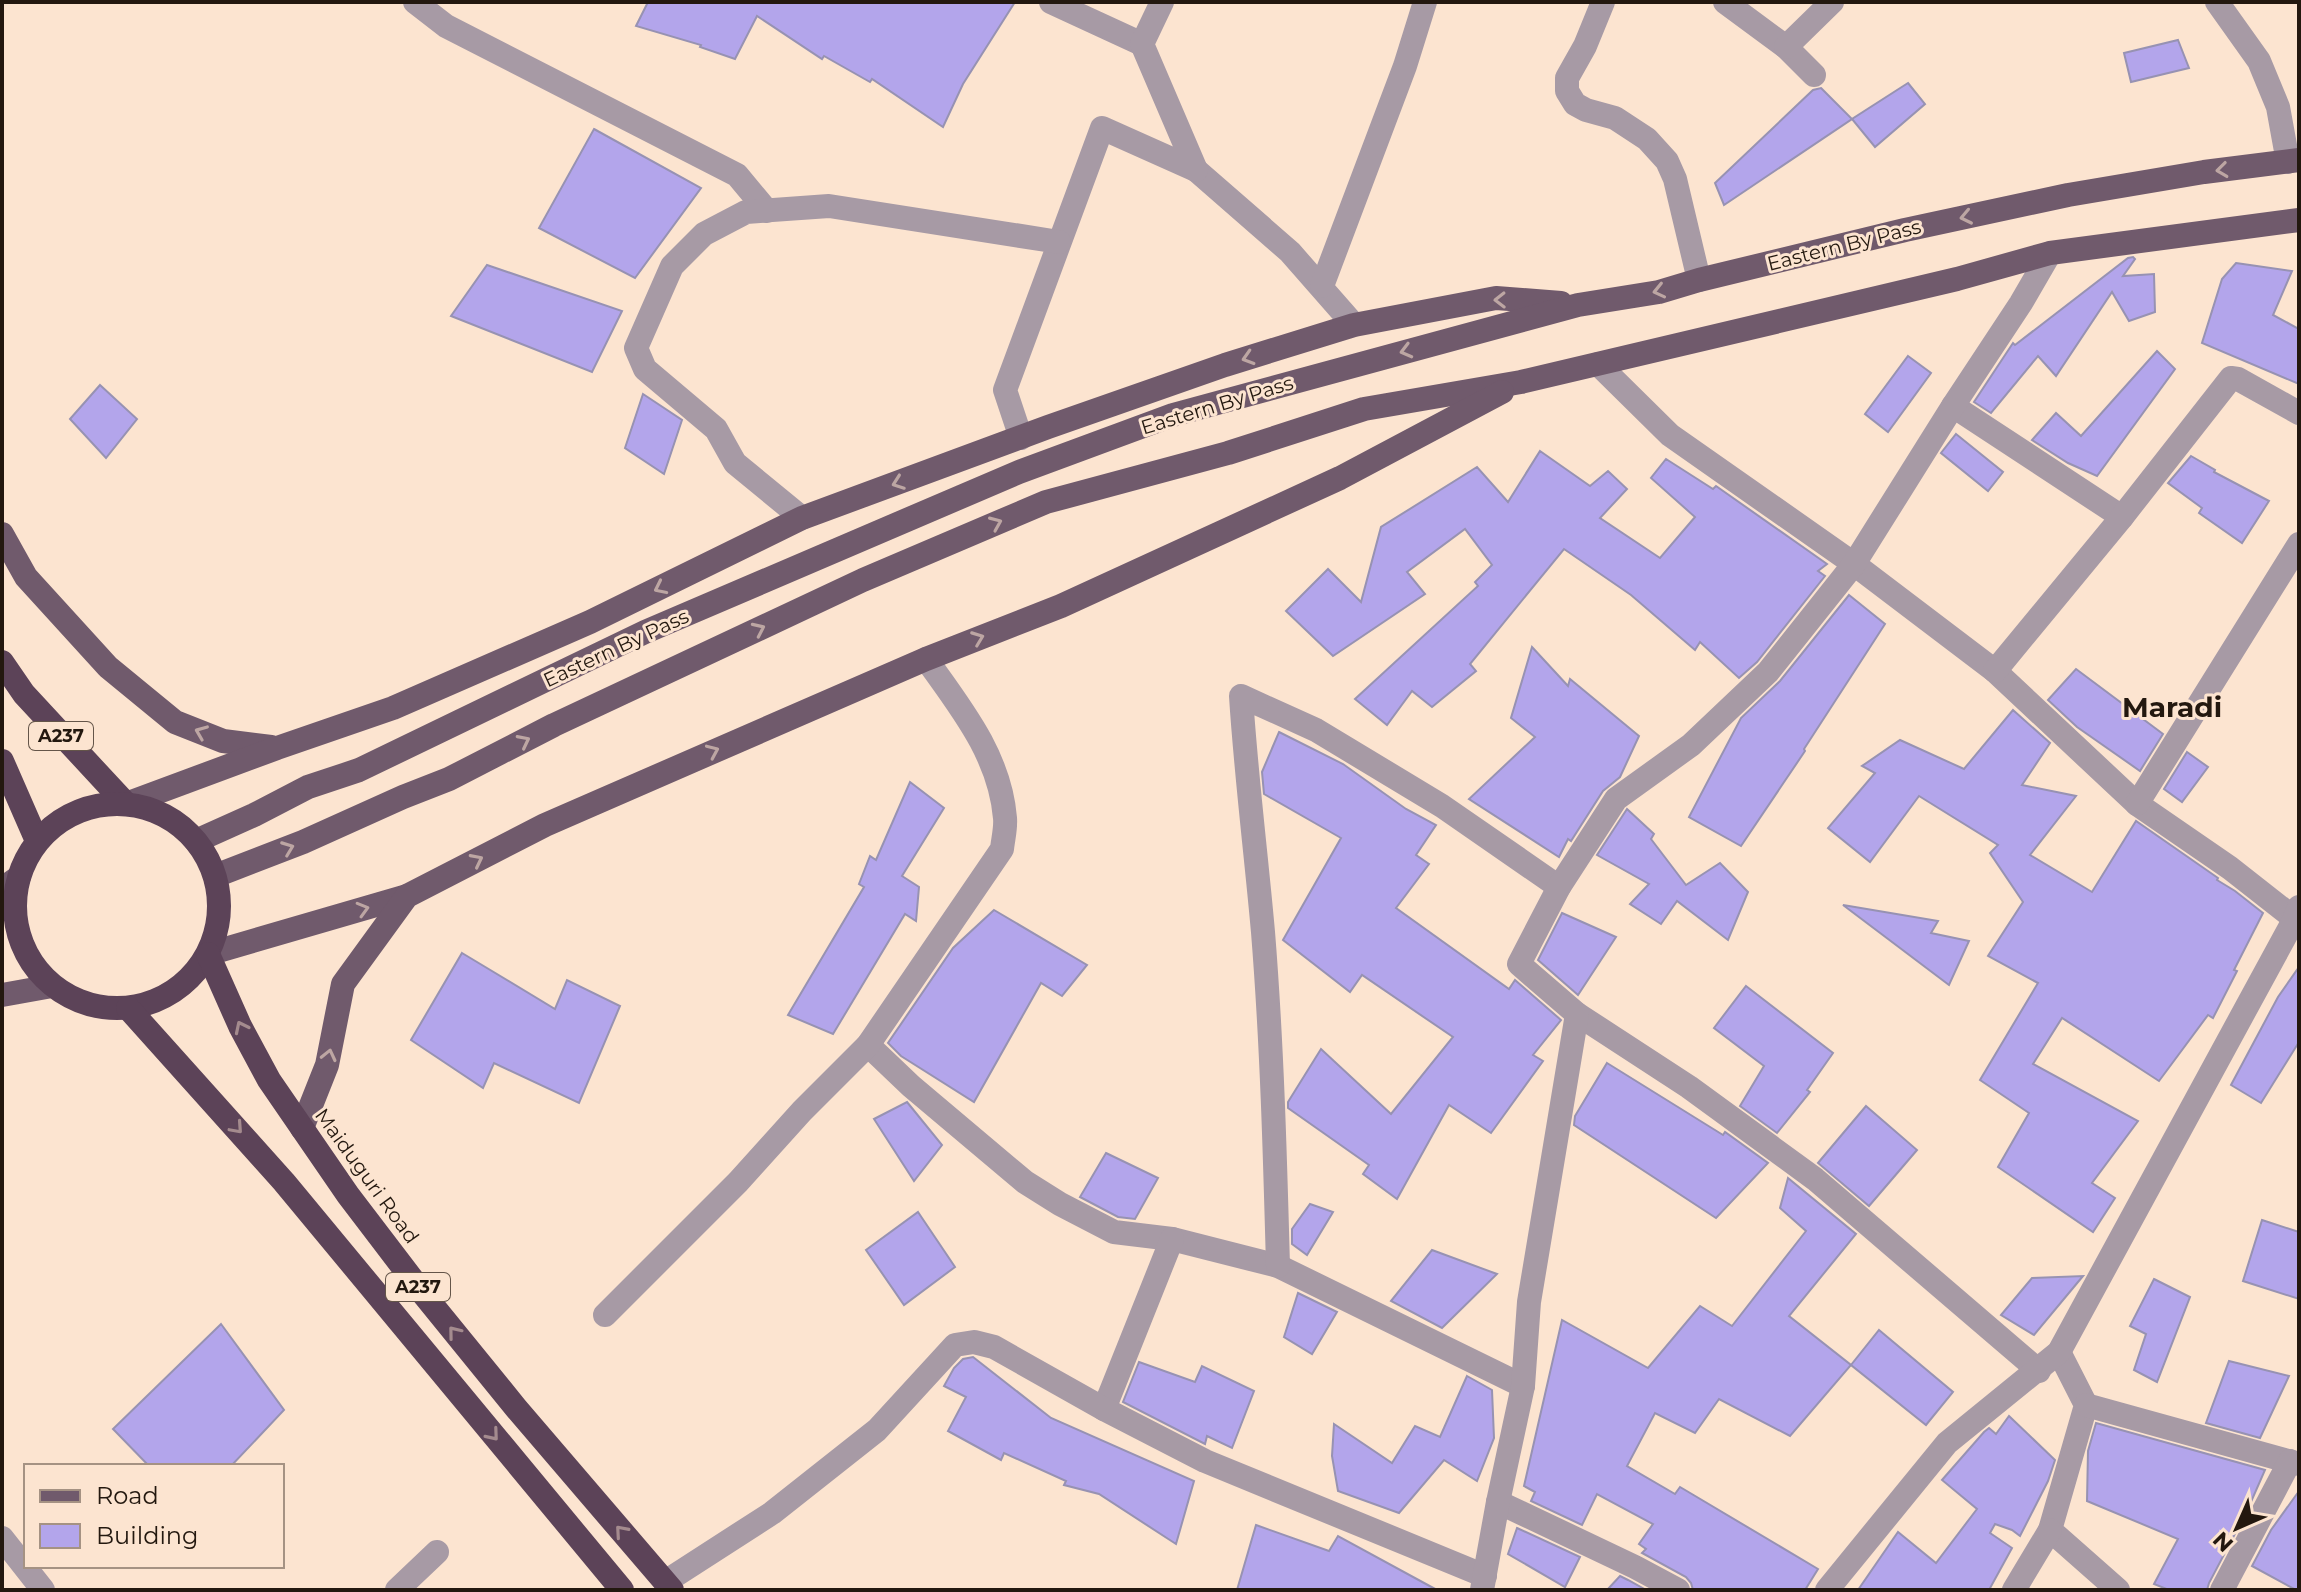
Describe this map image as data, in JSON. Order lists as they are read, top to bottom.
{
  "streets": {
    "highway": ["A237", "Maiduguri Road"],
    "main road": ["Eastern By Pass"]
  },
  "crossings": [
    ["Eastern By Pass", "A237"],
    ["Eastern By Pass", "Maiduguri Road"],
    ["A237", "Maiduguri Road"]
  ],
  "districts": ["Maradi"],
  "legend": ["Road", "Building"],
  "north": "bottom left"
}
